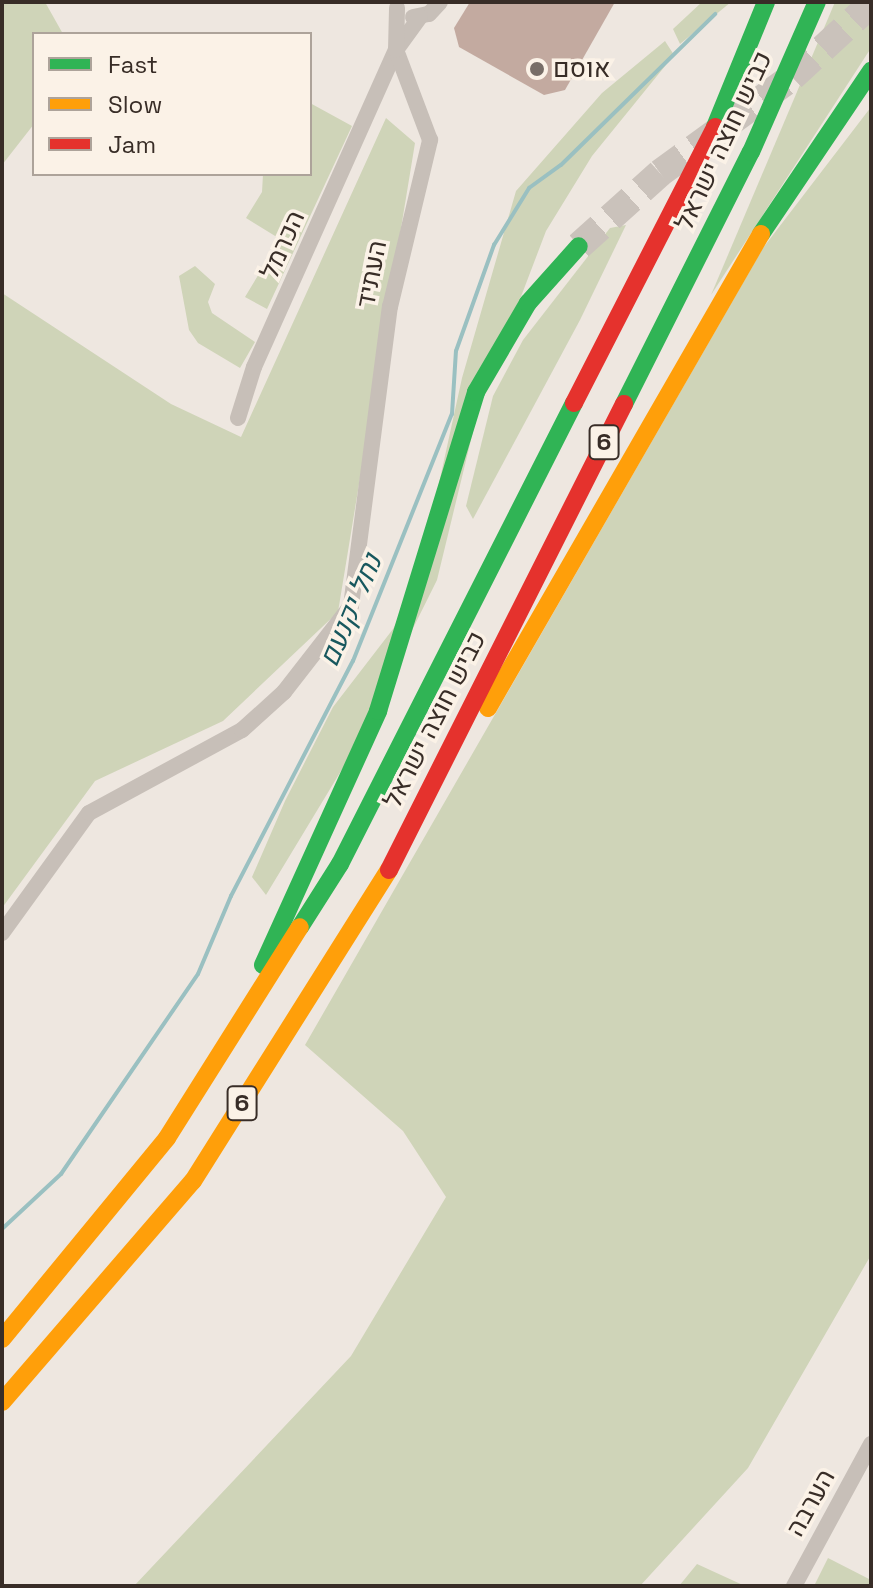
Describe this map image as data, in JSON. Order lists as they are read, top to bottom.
{
  "streets": {
    "highway": ["כביש חוצה ישראל", "6"],
    "street": ["הכרמל", "העתיד", "הערבה"]
  },
  "crossings": [
    ["הכרמל", "העתיד"]
  ],
  "water": ["נחל יקנעם"],
  "places": ["אוסם"],
  "legend": ["Fast", "Slow", "Jam"]
}
